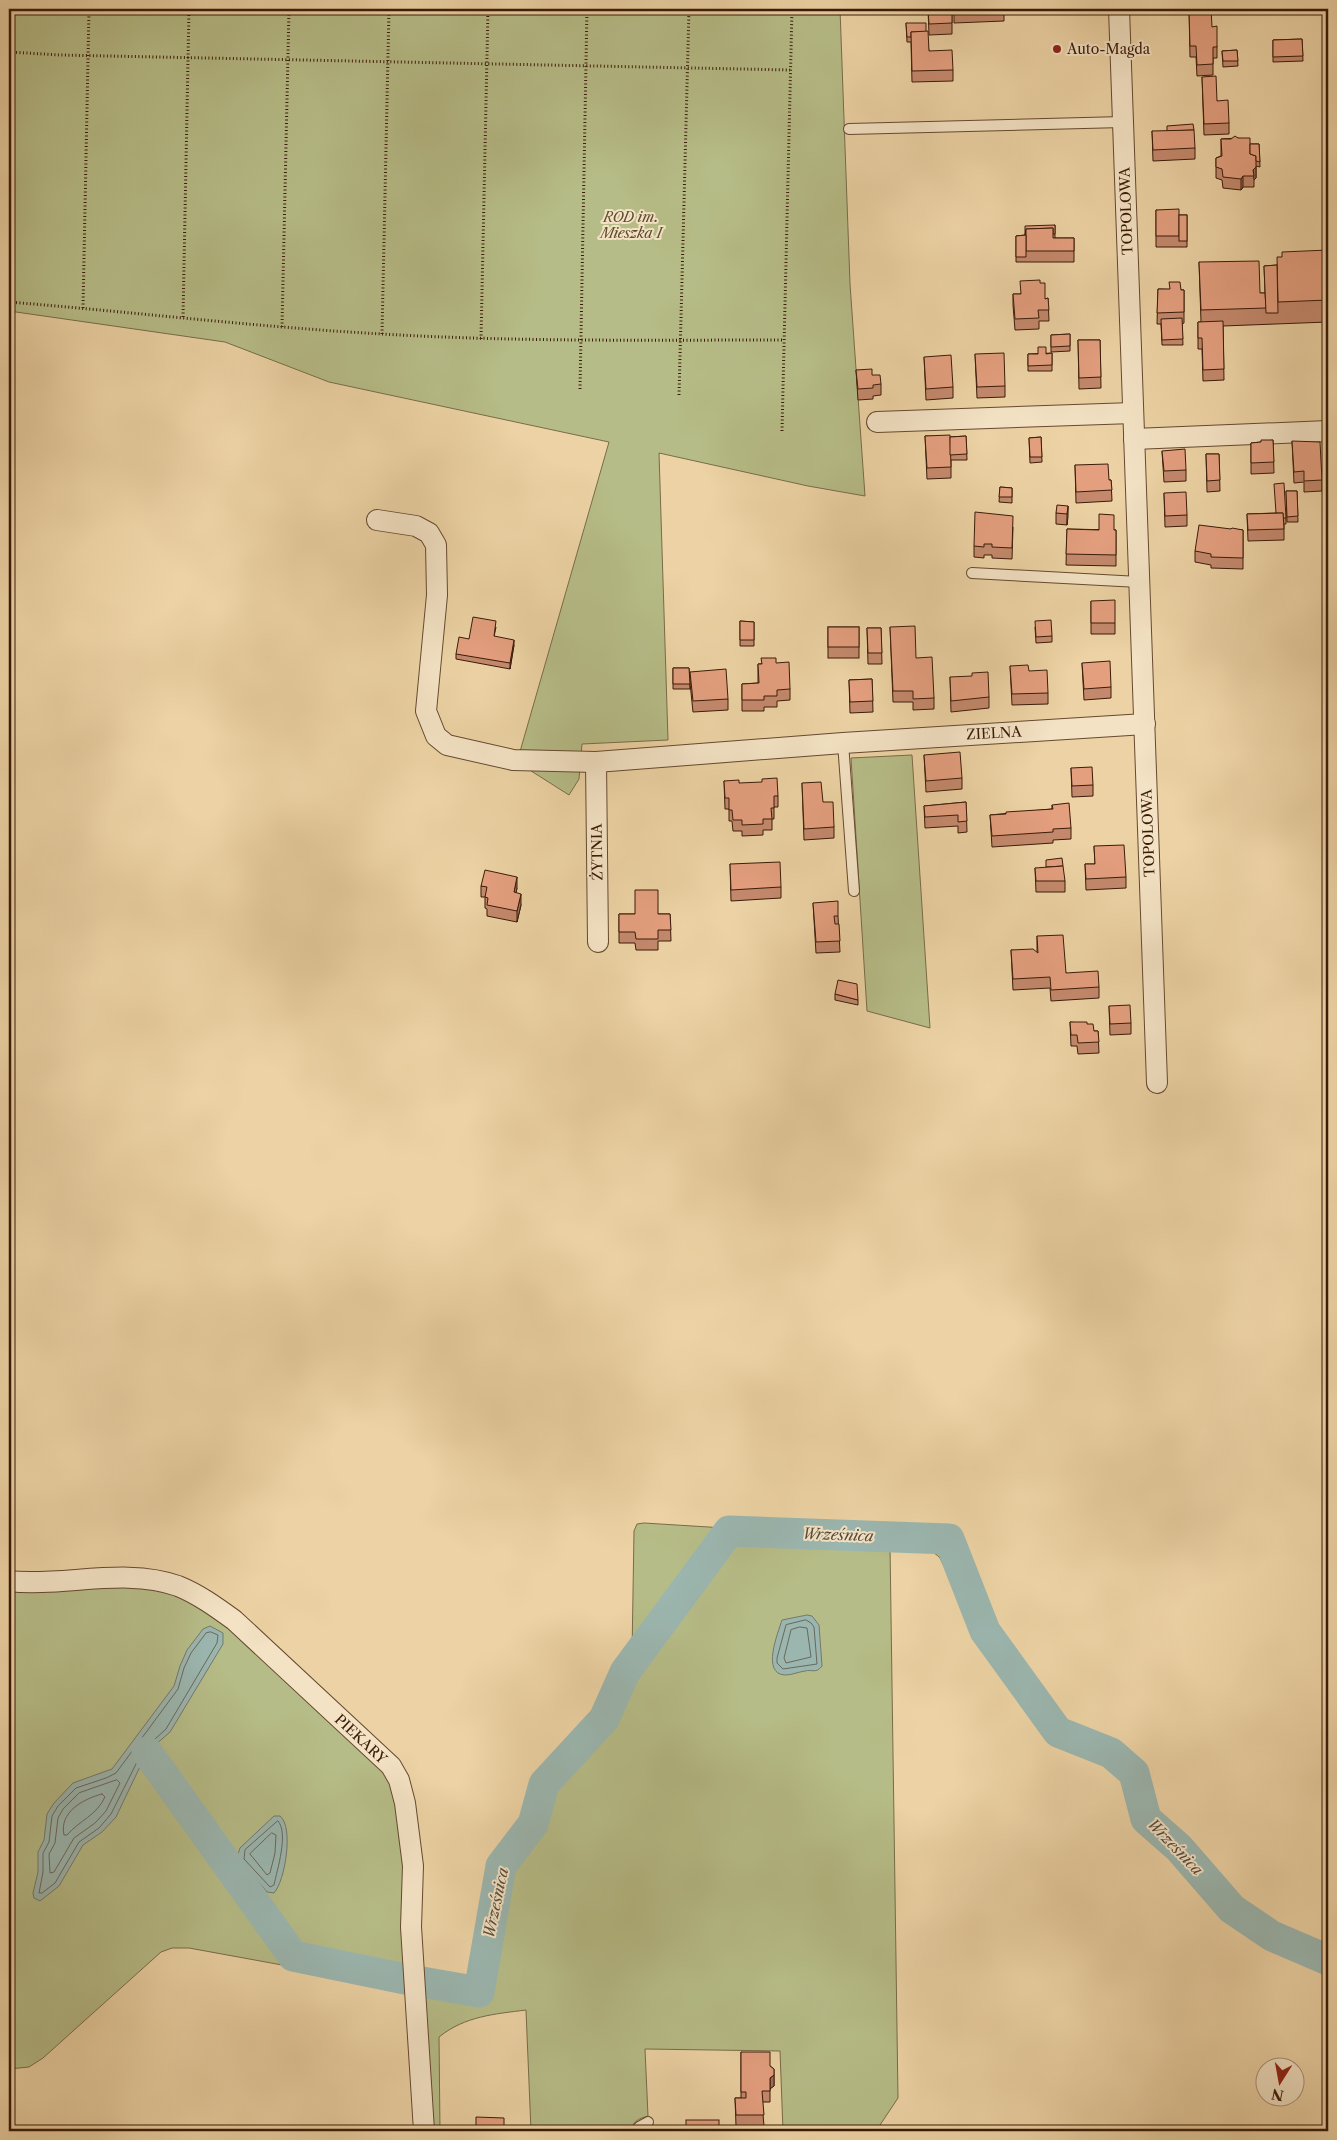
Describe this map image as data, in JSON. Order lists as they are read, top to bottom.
{
  "streets": {
    "street": [
      "TOPOLOWA",
      "ZIELNA",
      "ŻYTNIA",
      "PIEKARY"
    ]
  },
  "crossings": [
    ["TOPOLOWA", "ZIELNA"],
    ["ZIELNA", "ŻYTNIA"]
  ],
  "water": ["Wrześnica"],
  "parks": ["ROD im. Mieszka I"],
  "places": ["Auto-Magda"],
  "north": "bottom"
}
